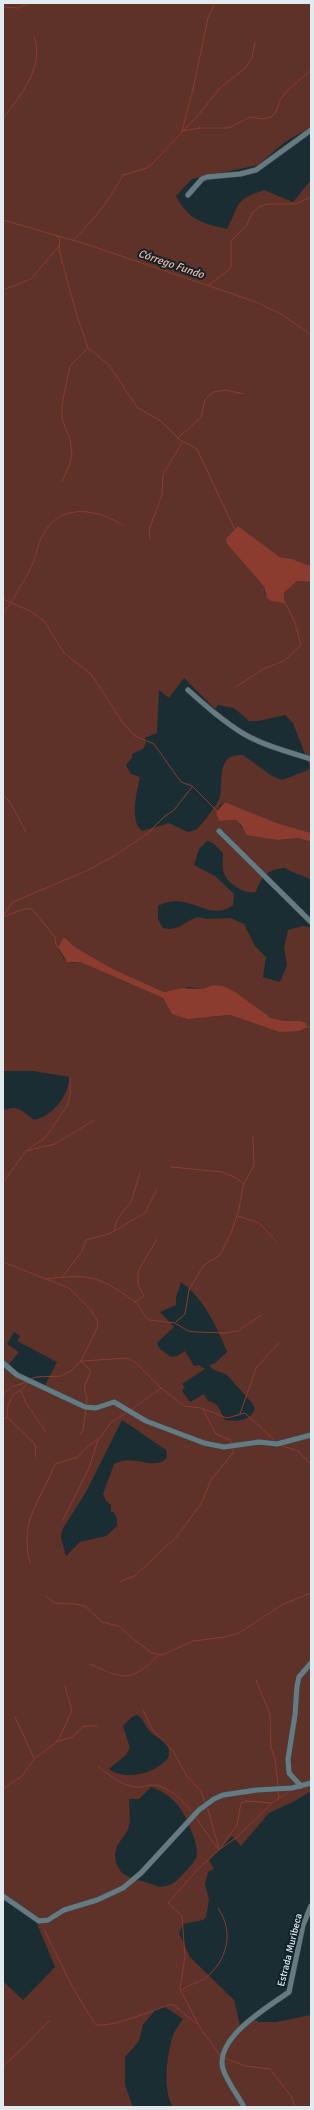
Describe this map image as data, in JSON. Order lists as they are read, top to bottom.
{
  "streets": {
    "street": ["Estrada Muribeca"]
  },
  "water": ["Córrego Fundo"]
}
